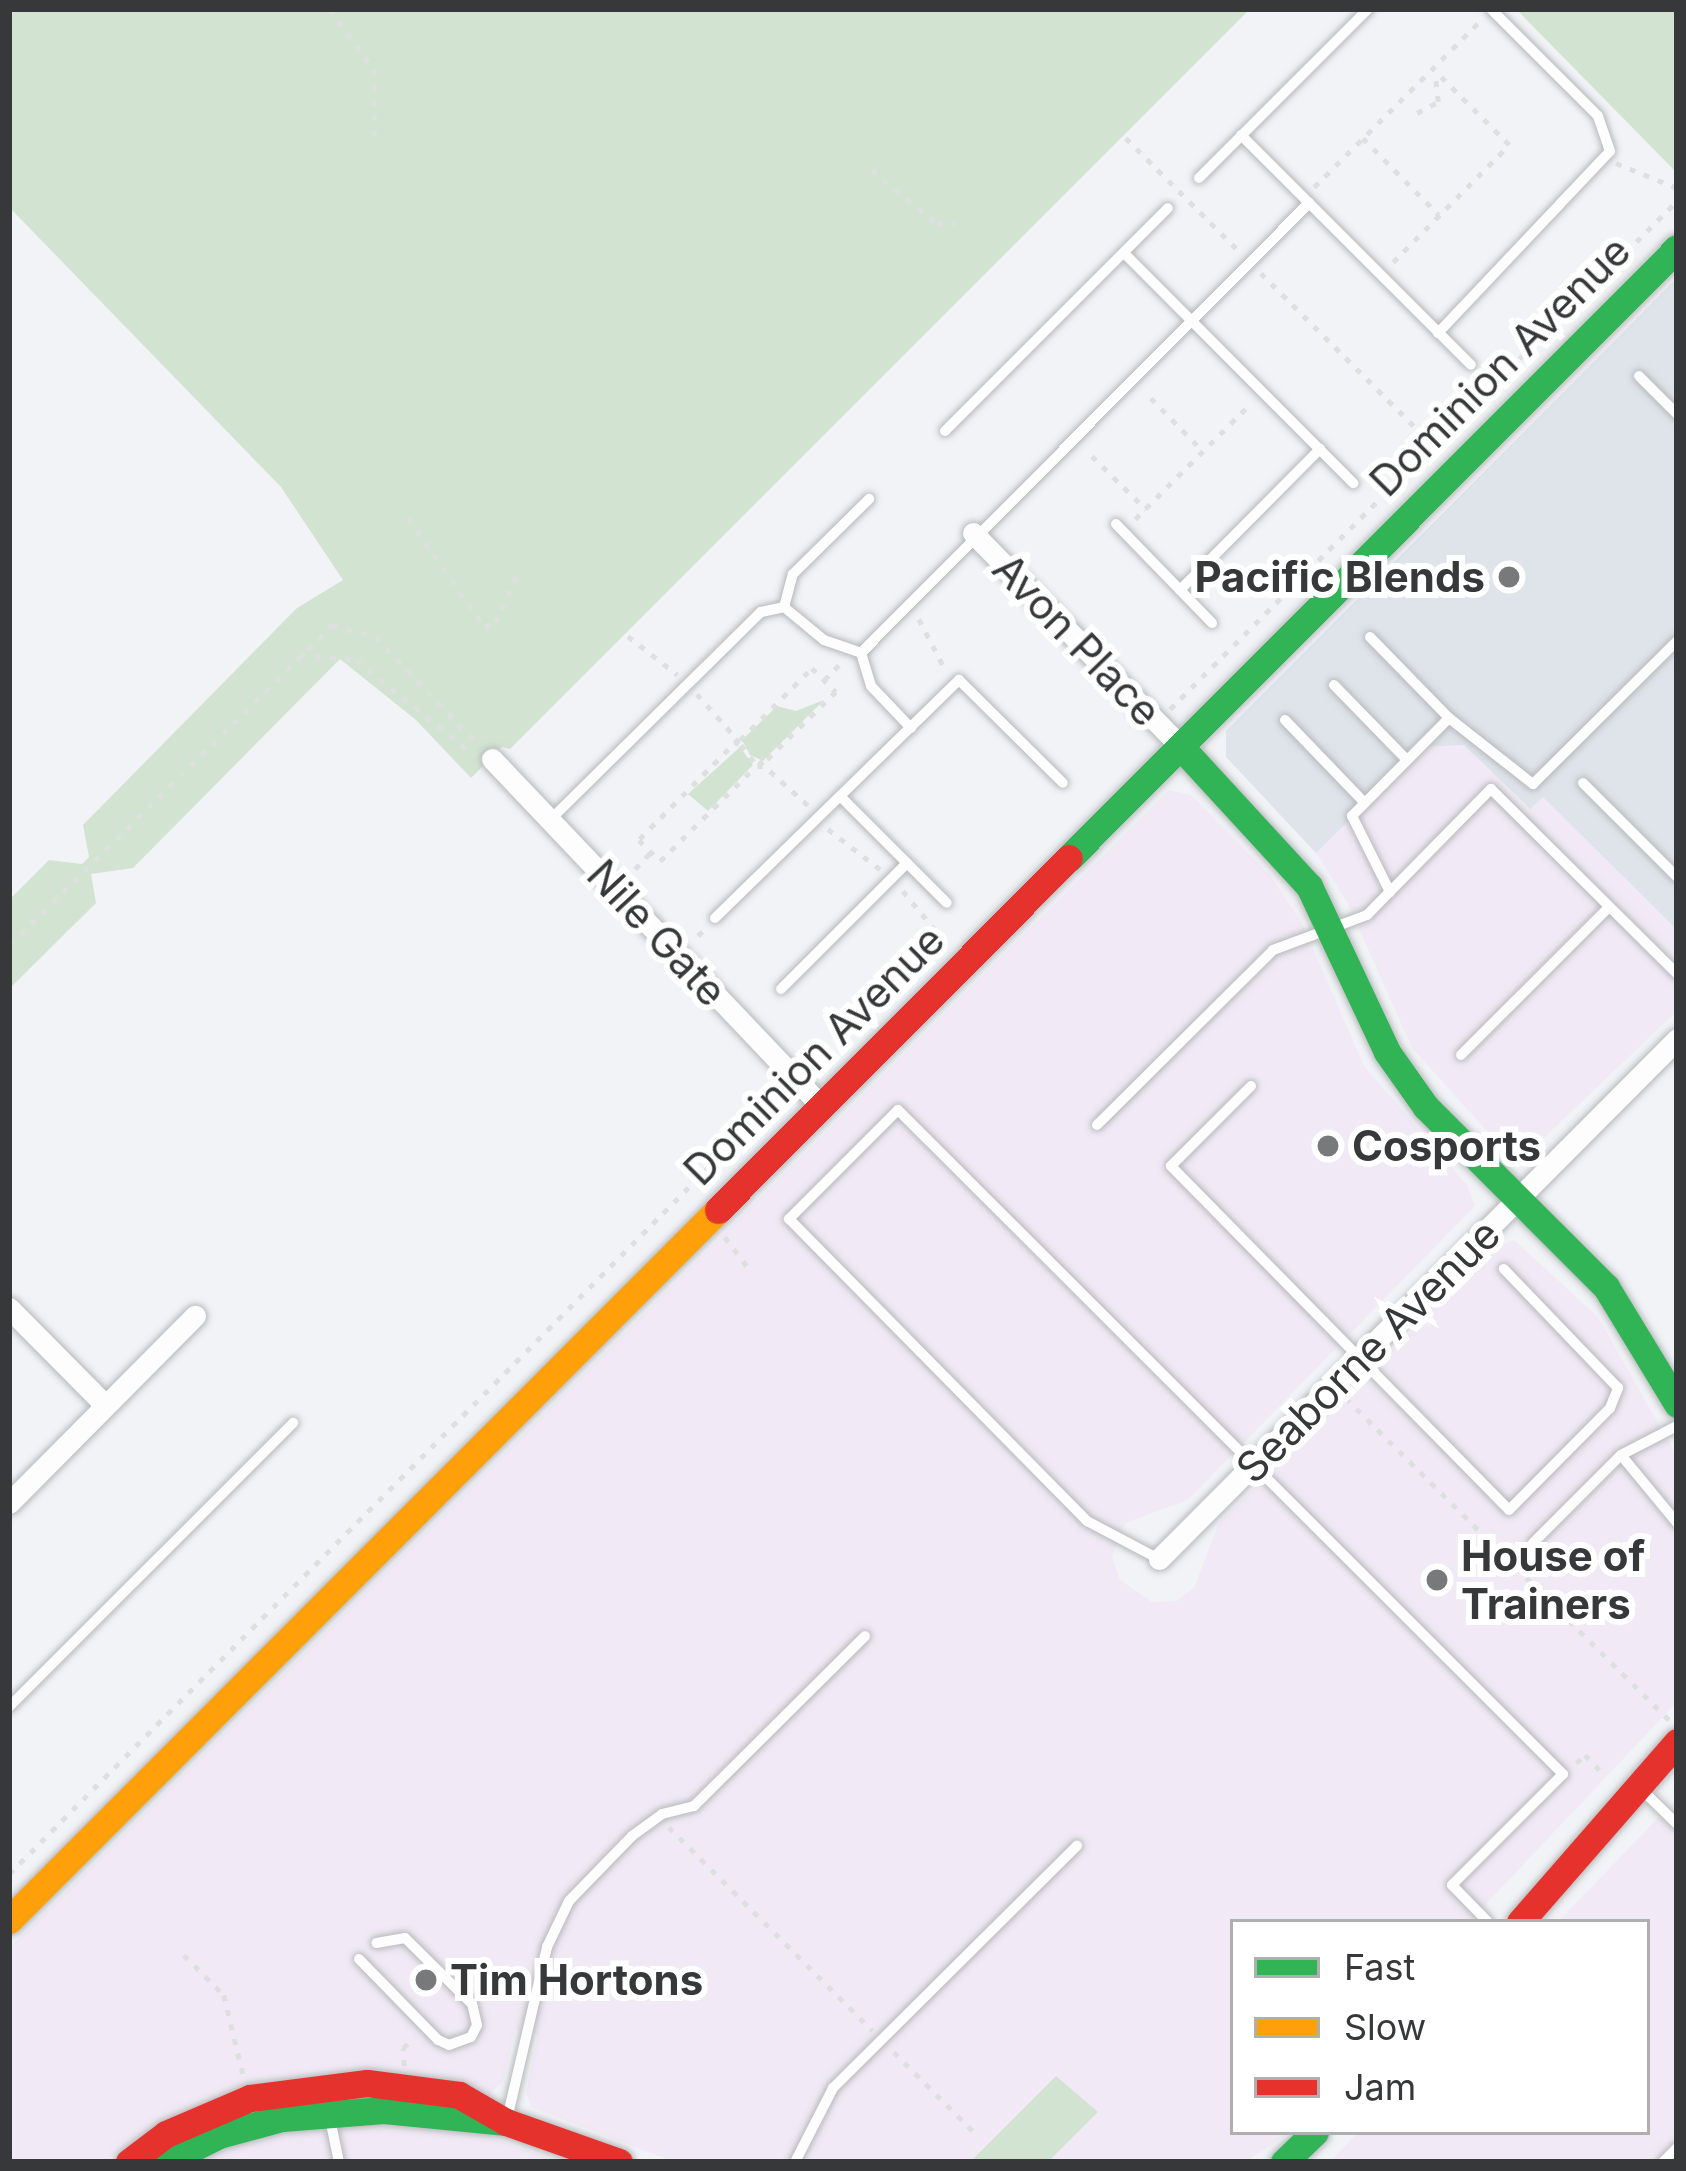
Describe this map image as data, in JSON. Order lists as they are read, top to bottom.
{
  "streets": {
    "main road": ["Dominion Avenue"],
    "street": ["Avon Place", "Nile Gate", "Seaborne Avenue"]
  },
  "crossings": [
    ["Dominion Avenue", "Avon Place"],
    ["Dominion Avenue", "Nile Gate"]
  ],
  "places": [
    "Pacific Blends",
    "Cosports",
    "House of Trainers",
    "Tim Hortons"
  ],
  "legend": ["Fast", "Slow", "Jam"]
}
